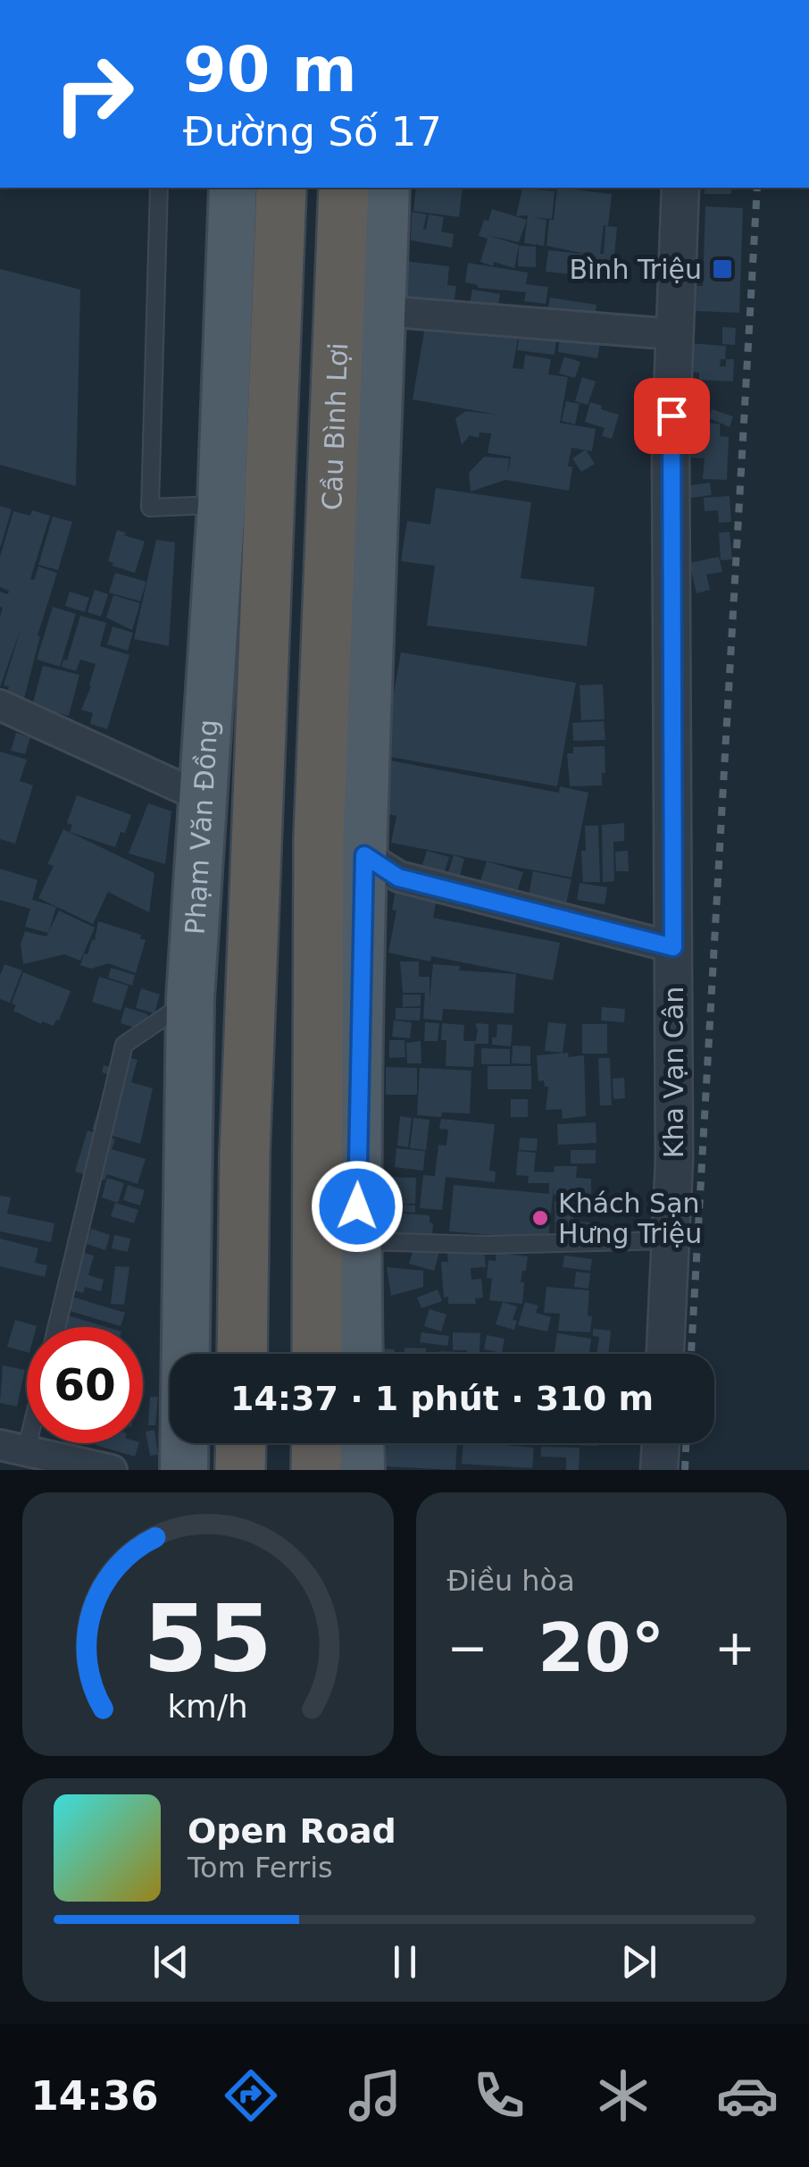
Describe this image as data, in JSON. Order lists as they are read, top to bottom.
{
  "streets": {
    "highway": ["Cầu Bình Lợi", "Phạm Văn Đồng"],
    "street": ["Kha Vạn Cân"]
  },
  "places": {
    "transit": ["Bình Triệu"],
    "other": ["Khách Sạn Hưng Triệu"]
  },
  "page": {
    "turn": ["90 m", "Đường Số 17"],
    "limit": "60",
    "trip": "14:37 · 1 phút · 310 m",
    "tile": "Điều hòa",
    "heat": ["−", "20°", "+"],
    "song": ["Open Road", "Tom Ferris"],
    "tabs": "14:36",
    "gauge": ["55", "km/h"]
  }
}
